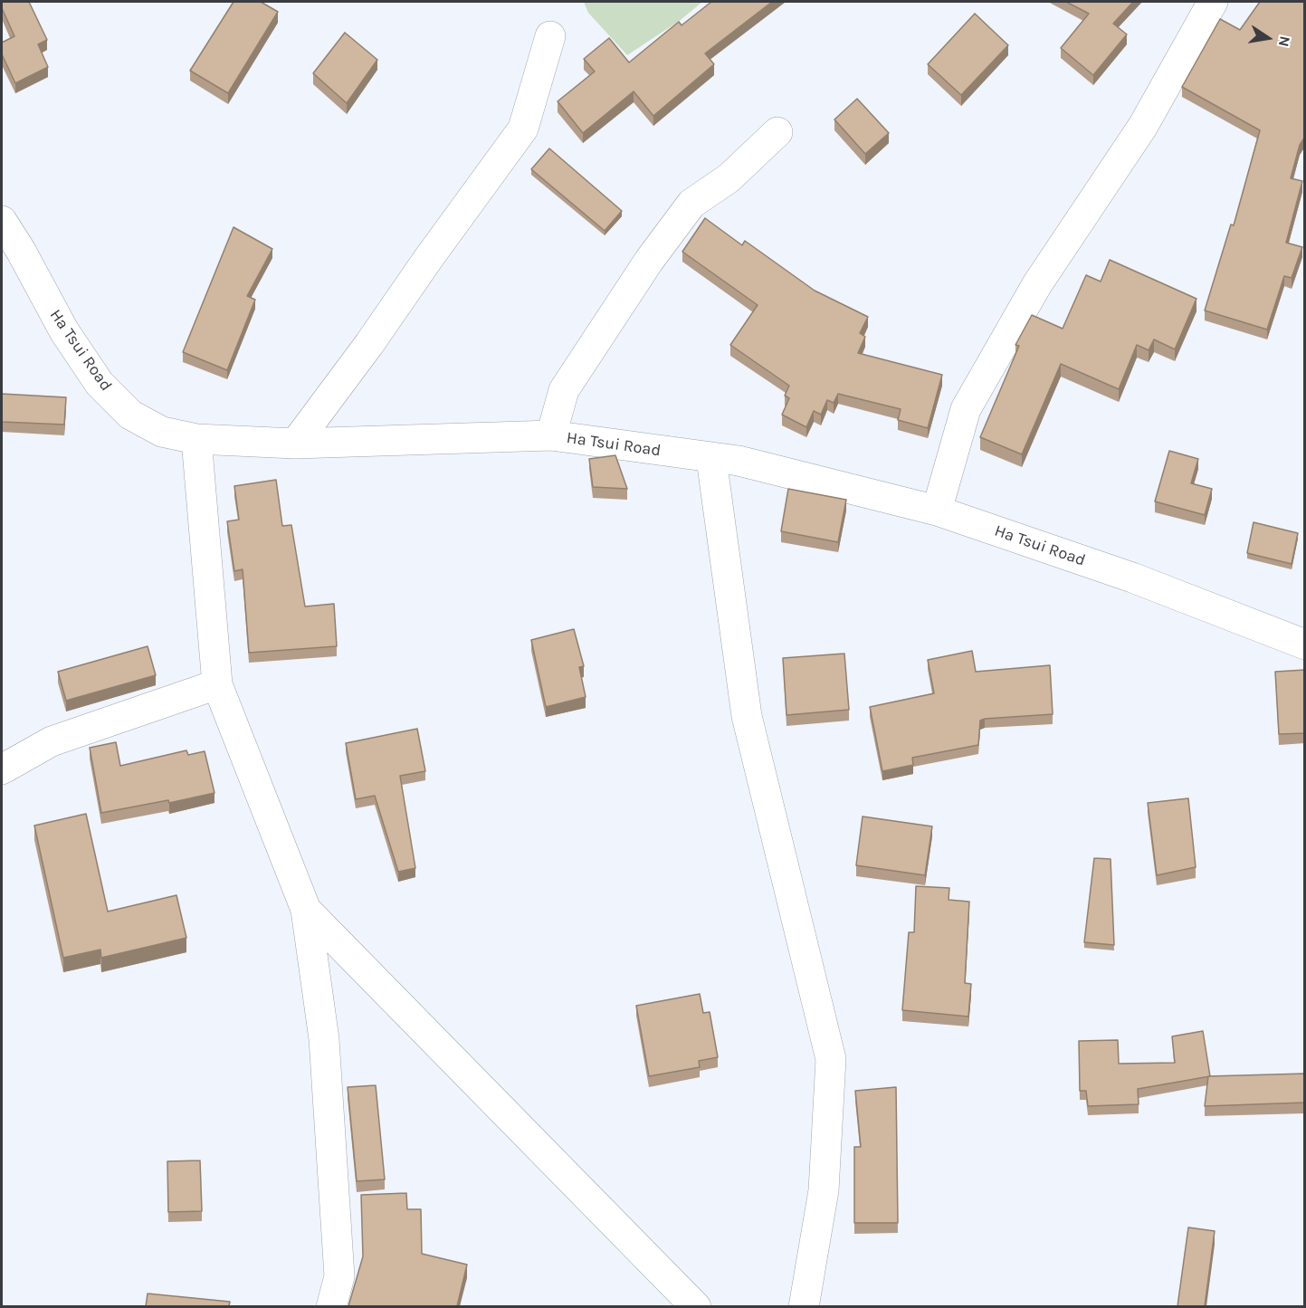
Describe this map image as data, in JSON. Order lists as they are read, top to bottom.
{
  "streets": {
    "street": ["Ha Tsui Road"]
  },
  "north": "right"
}
